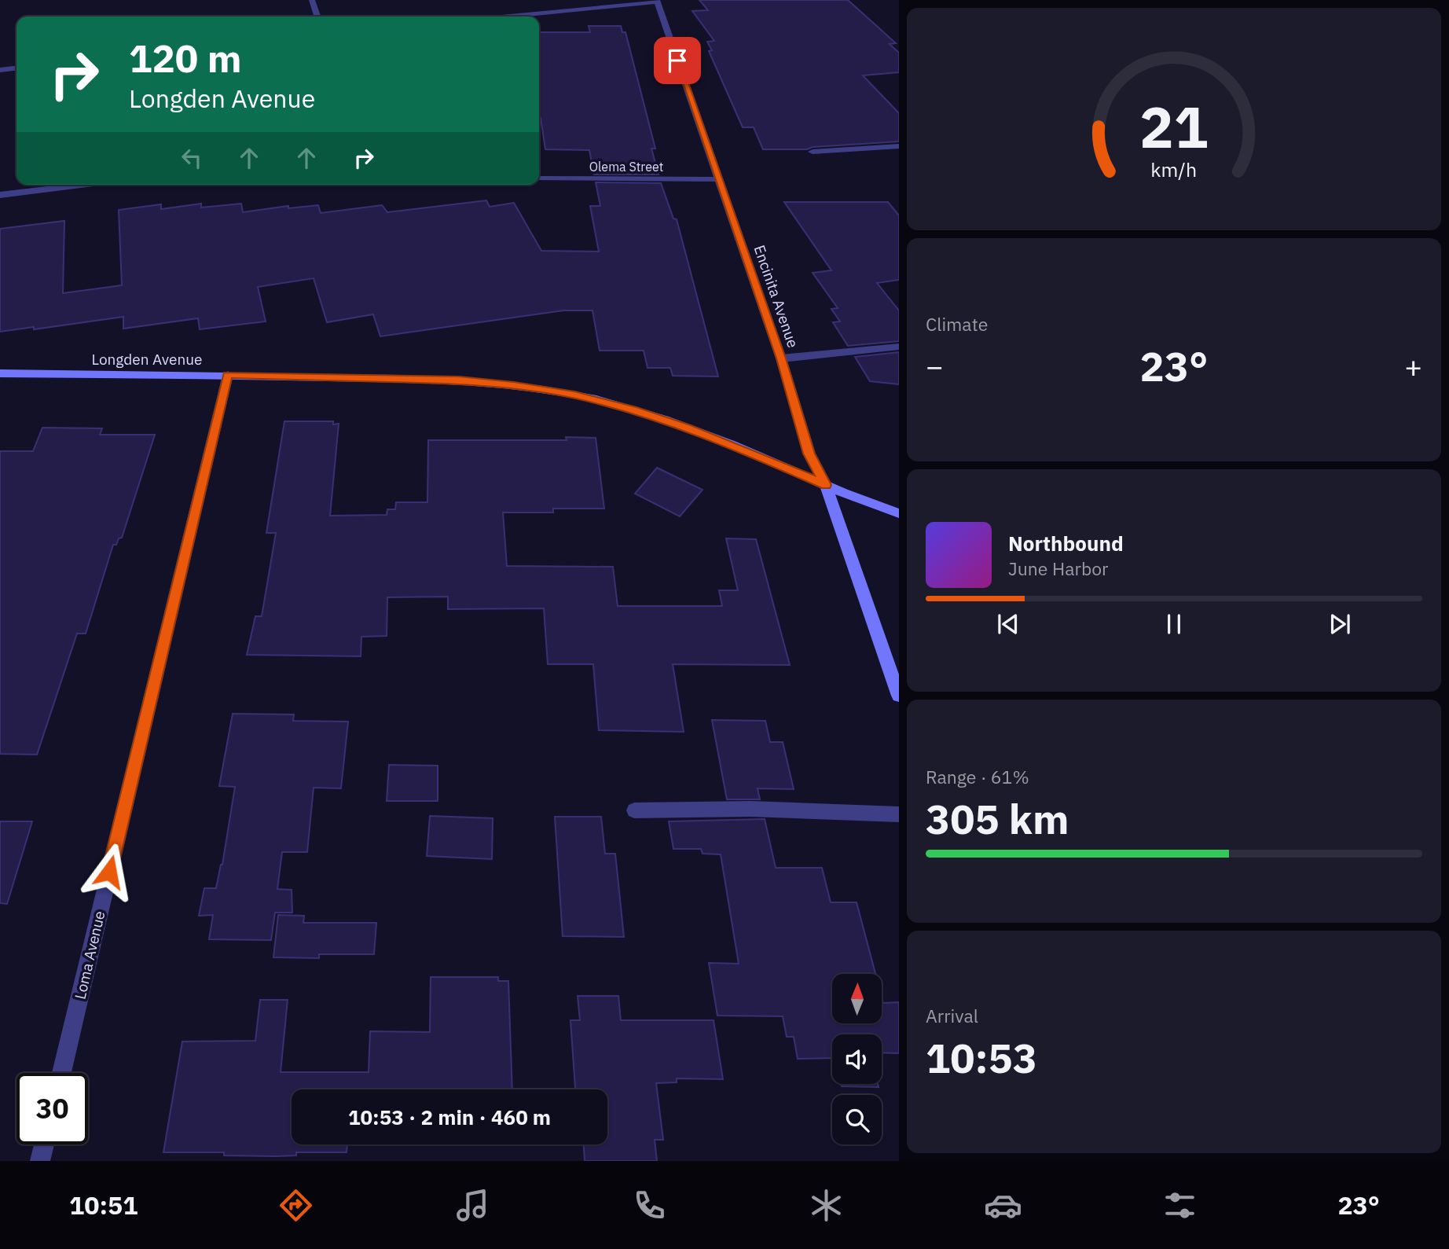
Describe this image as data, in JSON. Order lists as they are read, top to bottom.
{
  "streets": {
    "street": [
      "Olema Street",
      "Encinita Avenue",
      "Longden Avenue",
      "Loma Avenue"
    ]
  },
  "crossings": [
    ["Olema Street", "Encinita Avenue"],
    ["Encinita Avenue", "Longden Avenue"],
    ["Longden Avenue", "Loma Avenue"]
  ],
  "north": "top",
  "page": {
    "turn": ["120 m", "Longden Avenue"],
    "tile": [
      "Climate",
      ["Range · 61%", "305 km"],
      ["Arrival", "10:53"]
    ],
    "heat": ["−", "23°", "+"],
    "song": ["Northbound", "June Harbor"],
    "limit": "30",
    "trip": "10:53 · 2 min · 460 m",
    "tabs": ["10:51", "23°"],
    "gauge": ["21", "km/h"]
  }
}
